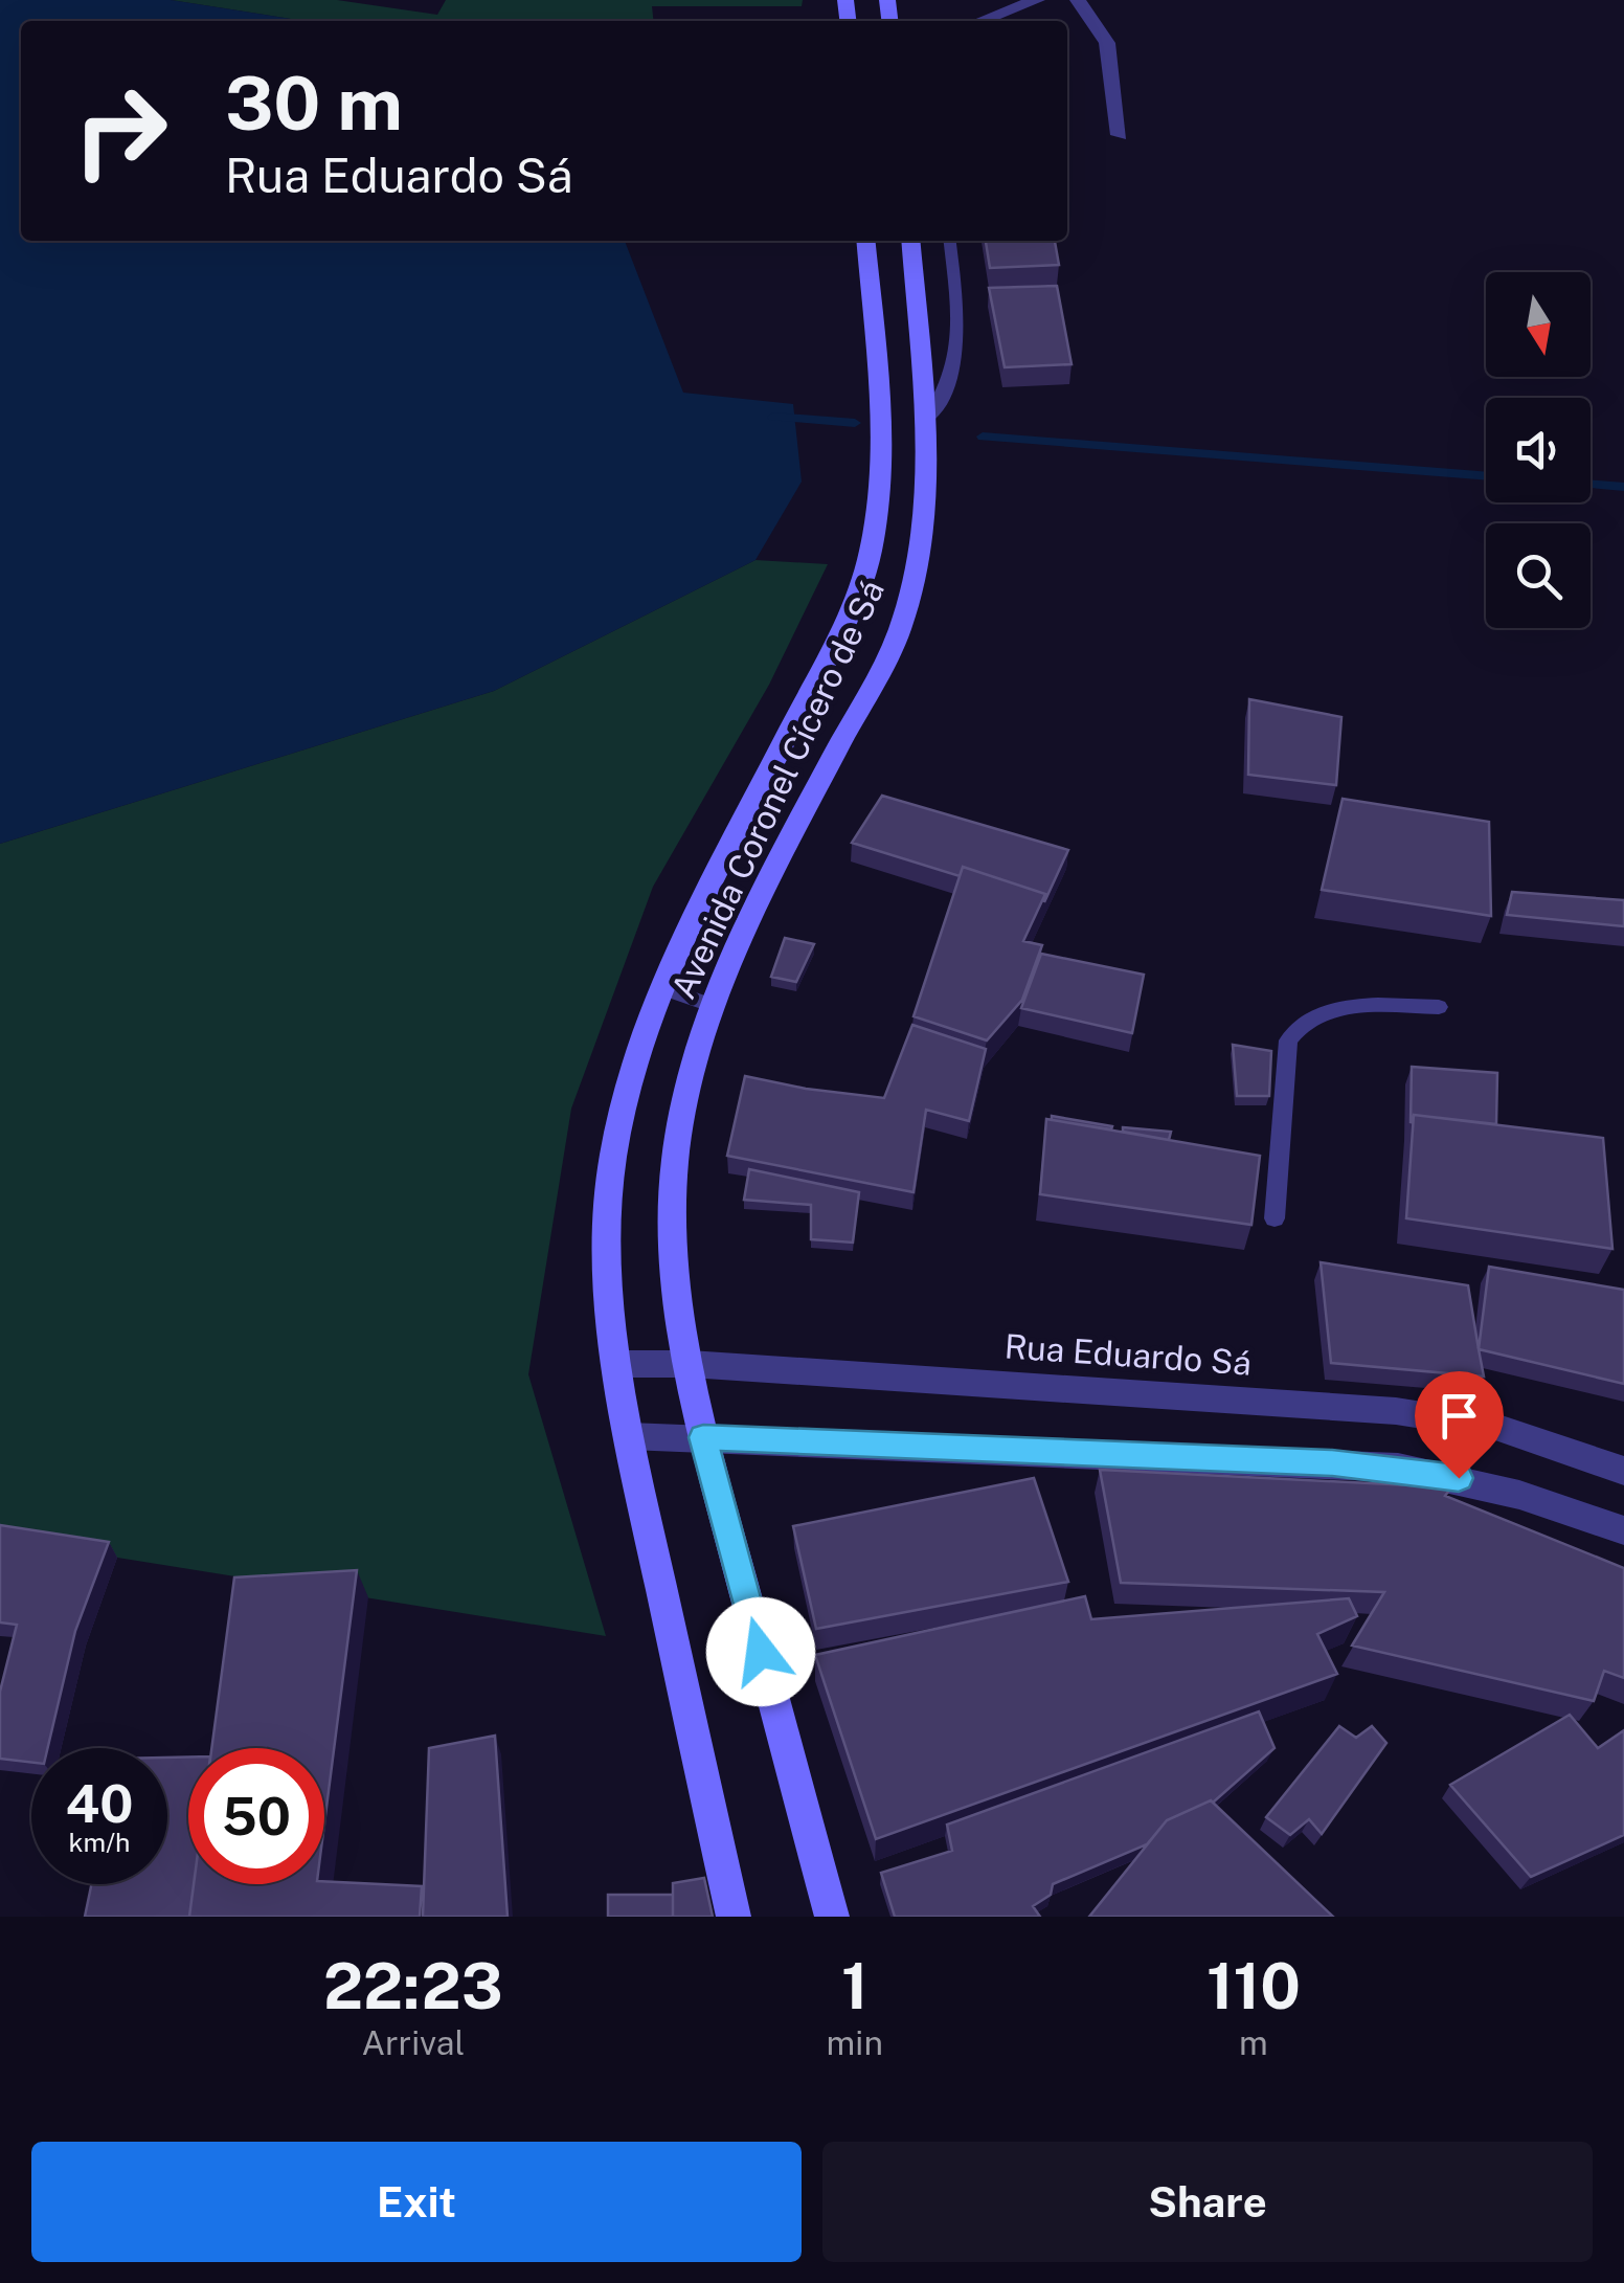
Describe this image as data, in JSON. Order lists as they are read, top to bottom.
{
  "streets": {
    "main road": ["Avenida Coronel Cícero de Sá"],
    "street": ["Rua Eduardo Sá"]
  },
  "crossings": [
    ["Avenida Coronel Cícero de Sá", "Rua Eduardo Sá"]
  ],
  "north": "bottom",
  "page": {
    "turn": ["30 m", "Rua Eduardo Sá"],
    "speed": "40 km/h",
    "limit": "50",
    "eta": [
      "22:23",
      "Arrival",
      "1",
      "min",
      "110",
      "m"
    ],
    "buttons": ["Exit", "Share"]
  }
}
